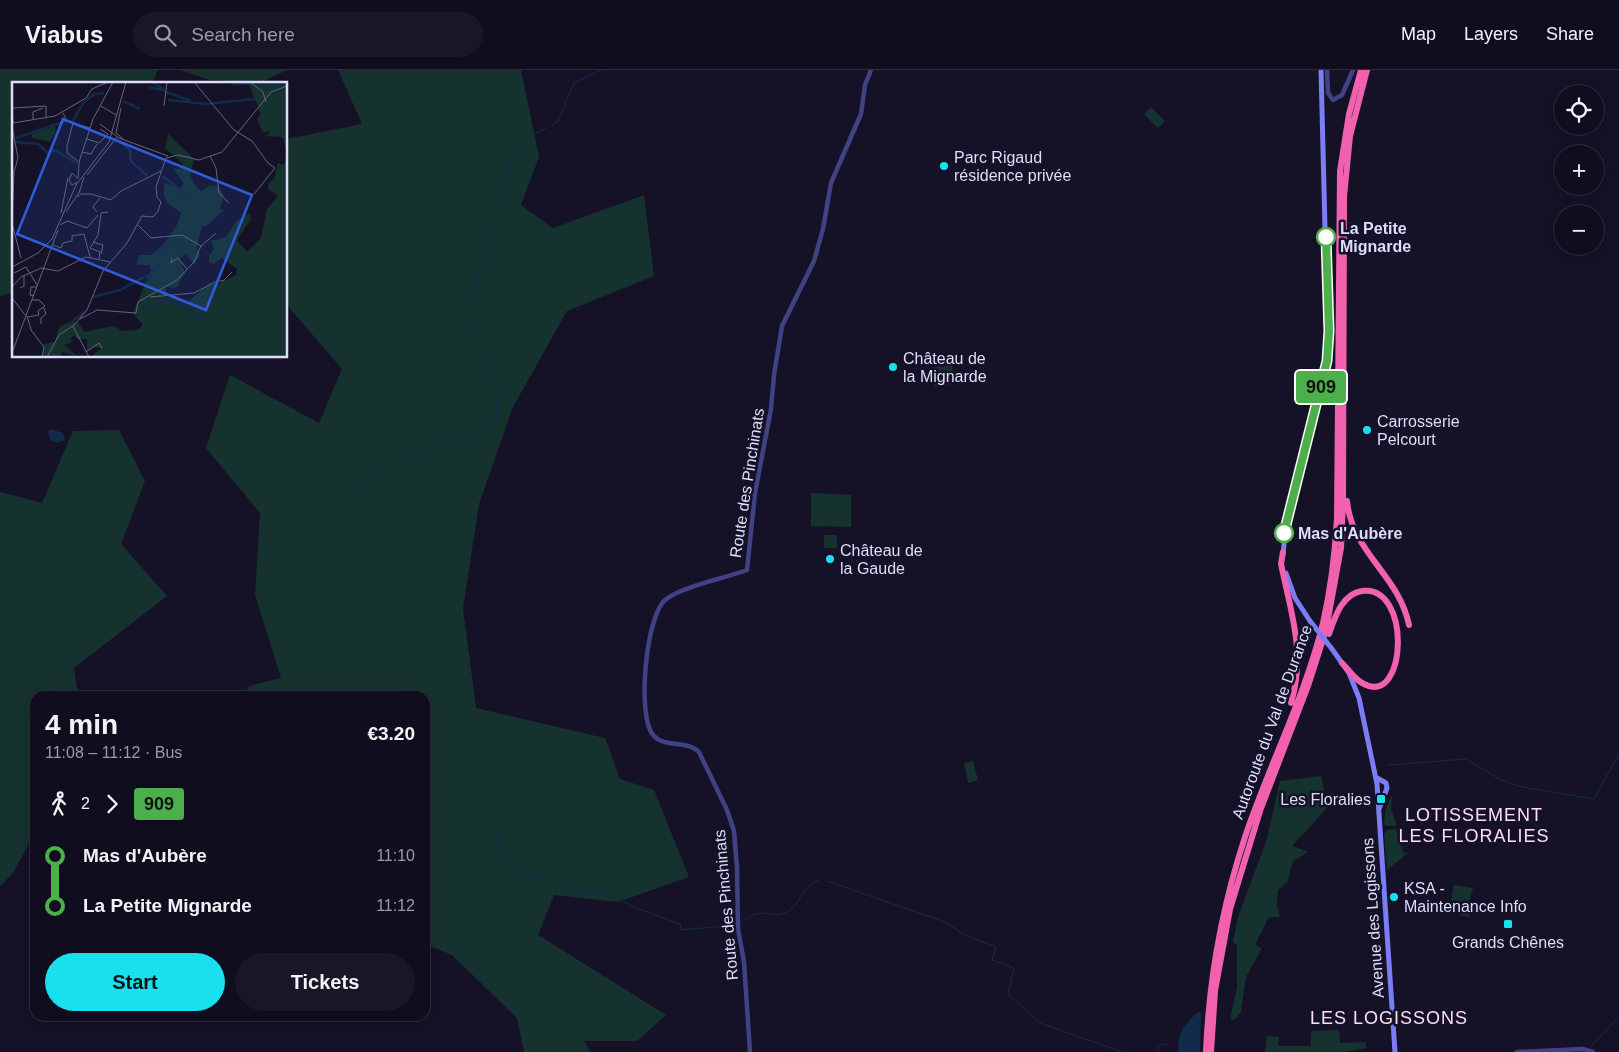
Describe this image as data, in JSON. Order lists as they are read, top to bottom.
{
  "streets": {
    "highway": ["Autoroute du Val de Durance"],
    "main road": ["Avenue des Logissons"],
    "street": ["Route des Pinchinats"]
  },
  "districts": ["LOTISSEMENT LES FLORALIES", "LES LOGISSONS"],
  "places": {
    "other": [
      "Parc Rigaud résidence privée",
      "La Petite Mignarde",
      "Château de la Mignarde",
      "Carrosserie Pelcourt",
      "Mas d'Aubère",
      "Château de la Gaude",
      "KSA - Maintenance Info"
    ],
    "transit": ["Les Floralies", "Grands Chênes"]
  },
  "lines": ["bus line 909"],
  "page": {
    "header": "Viabus",
    "search": "Search here",
    "nav": ["Map", "Layers", "Share"],
    "on_map": "909",
    "map_buttons": ["+", "−"],
    "heading": ["4 min", "11:08 – 11:12 · Bus", "€3.20"],
    "legs": ["2", "909"],
    "list": [
      {
        "name": "Mas d'Aubère",
        "value": "11:10"
      },
      {
        "name": "La Petite Mignarde",
        "value": "11:12"
      }
    ],
    "buttons": ["Start", "Tickets"]
  }
}
